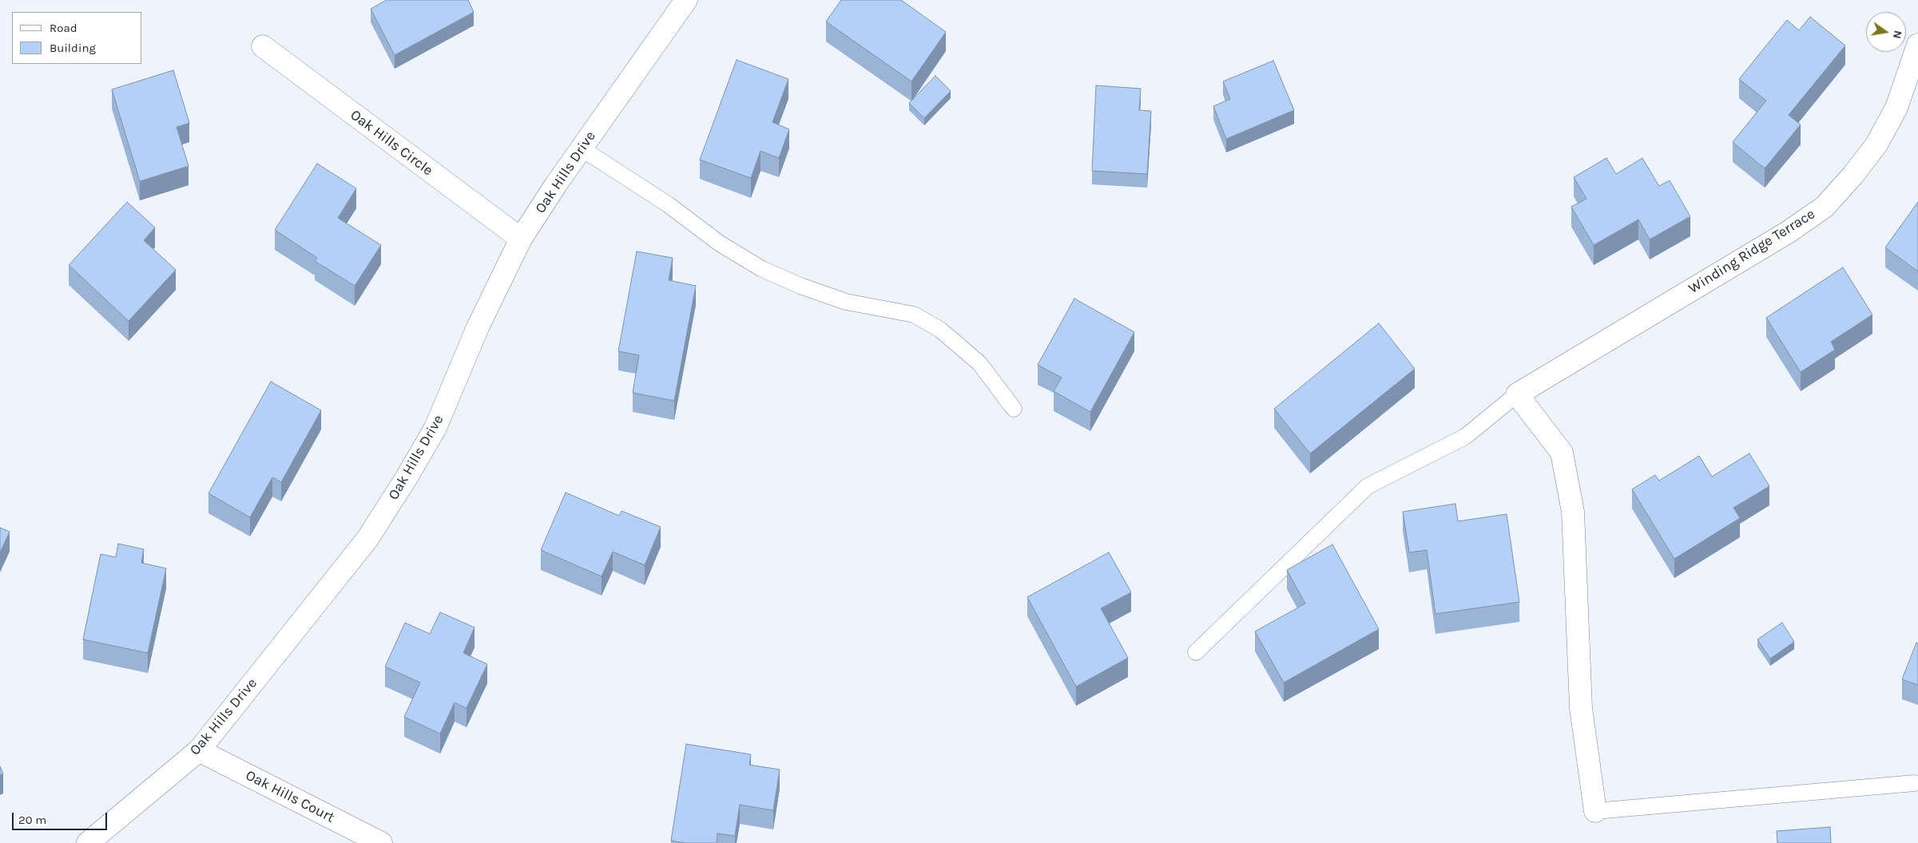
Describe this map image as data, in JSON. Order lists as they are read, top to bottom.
{
  "streets": {
    "street": [
      "Oak Hills Circle",
      "Oak Hills Drive",
      "Winding Ridge Terrace",
      "Oak Hills Court"
    ]
  },
  "crossings": [
    ["Oak Hills Circle", "Oak Hills Drive"],
    ["Oak Hills Drive", "Oak Hills Court"]
  ],
  "legend": ["Road", "Building"],
  "scale_bar": "20 m",
  "north": "right"
}
